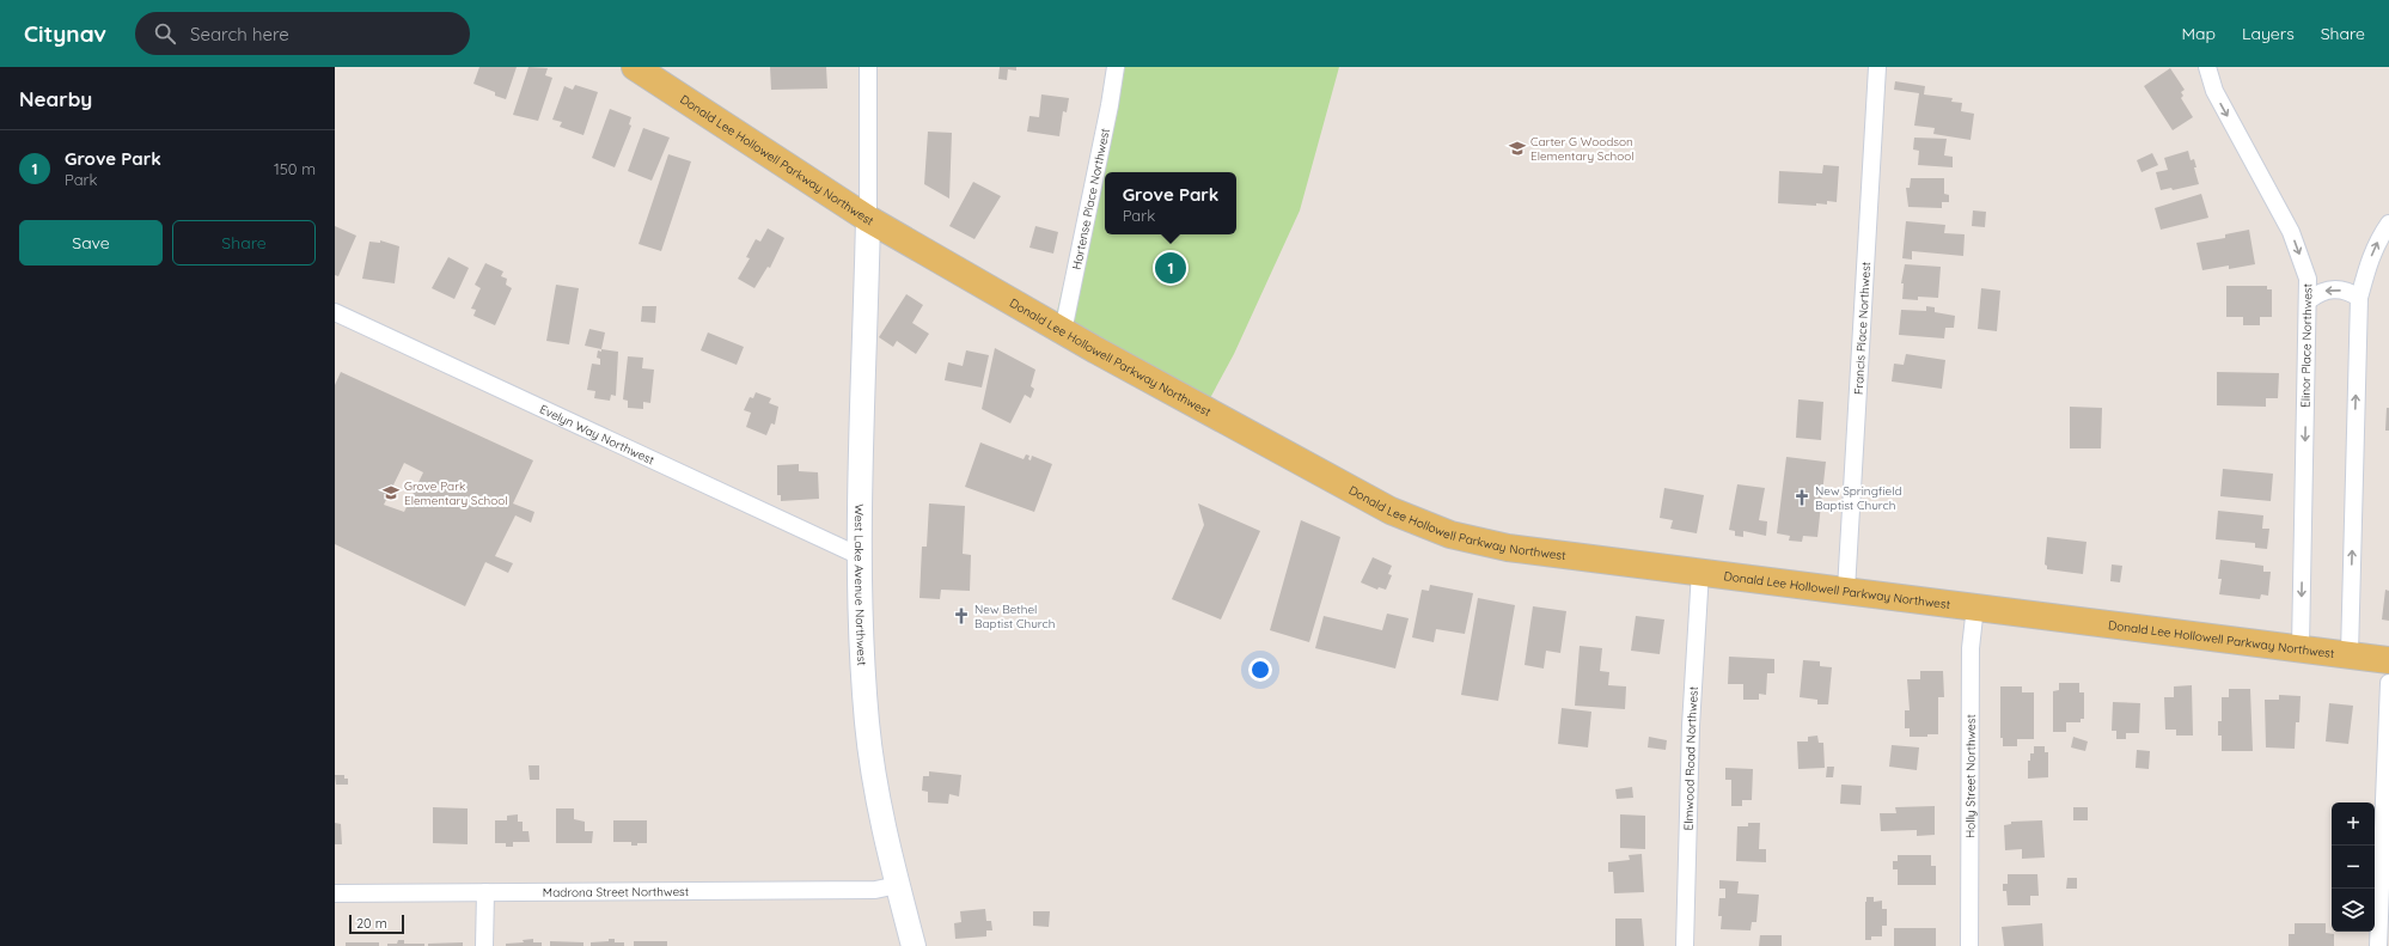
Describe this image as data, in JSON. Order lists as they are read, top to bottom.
{
  "streets": {
    "main road": ["Donald Lee Hollowell Parkway Northwest"],
    "street": [
      "Hortense Place Northwest",
      "Francis Place Northwest",
      "Elinor Place Northwest",
      "Evelyn Way Northwest",
      "West Lake Avenue Northwest",
      "Elmwood Road Northwest",
      "Holly Street Northwest",
      "Madrona Street Northwest"
    ]
  },
  "crossings": [
    ["Donald Lee Hollowell Parkway Northwest", "Hortense Place Northwest"],
    ["Donald Lee Hollowell Parkway Northwest", "Francis Place Northwest"],
    ["Donald Lee Hollowell Parkway Northwest", "Elinor Place Northwest"],
    ["Donald Lee Hollowell Parkway Northwest", "West Lake Avenue Northwest"],
    ["Donald Lee Hollowell Parkway Northwest", "Elmwood Road Northwest"],
    ["Donald Lee Hollowell Parkway Northwest", "Holly Street Northwest"],
    ["Evelyn Way Northwest", "West Lake Avenue Northwest"],
    ["West Lake Avenue Northwest", "Madrona Street Northwest"]
  ],
  "places": {
    "school or university": ["Carter G Woodson Elementary School", "Grove Park Elementary School"],
    "church": ["New Springfield Baptist Church", "New Bethel Baptist Church"]
  },
  "scale_bar": "20 m",
  "page": {
    "header": "Citynav",
    "search": "Search here",
    "nav": ["Map", "Layers", "Share"],
    "heading": "Nearby",
    "list": [
      {
        "mark": "1",
        "name": "Grove Park",
        "note": "Park",
        "value": "150 m"
      }
    ],
    "popup": ["Grove Park", "Park"],
    "buttons": ["Save", "Share"],
    "pins": "1",
    "map_buttons": ["+", "−"],
    "scale": "20 m"
  }
}
